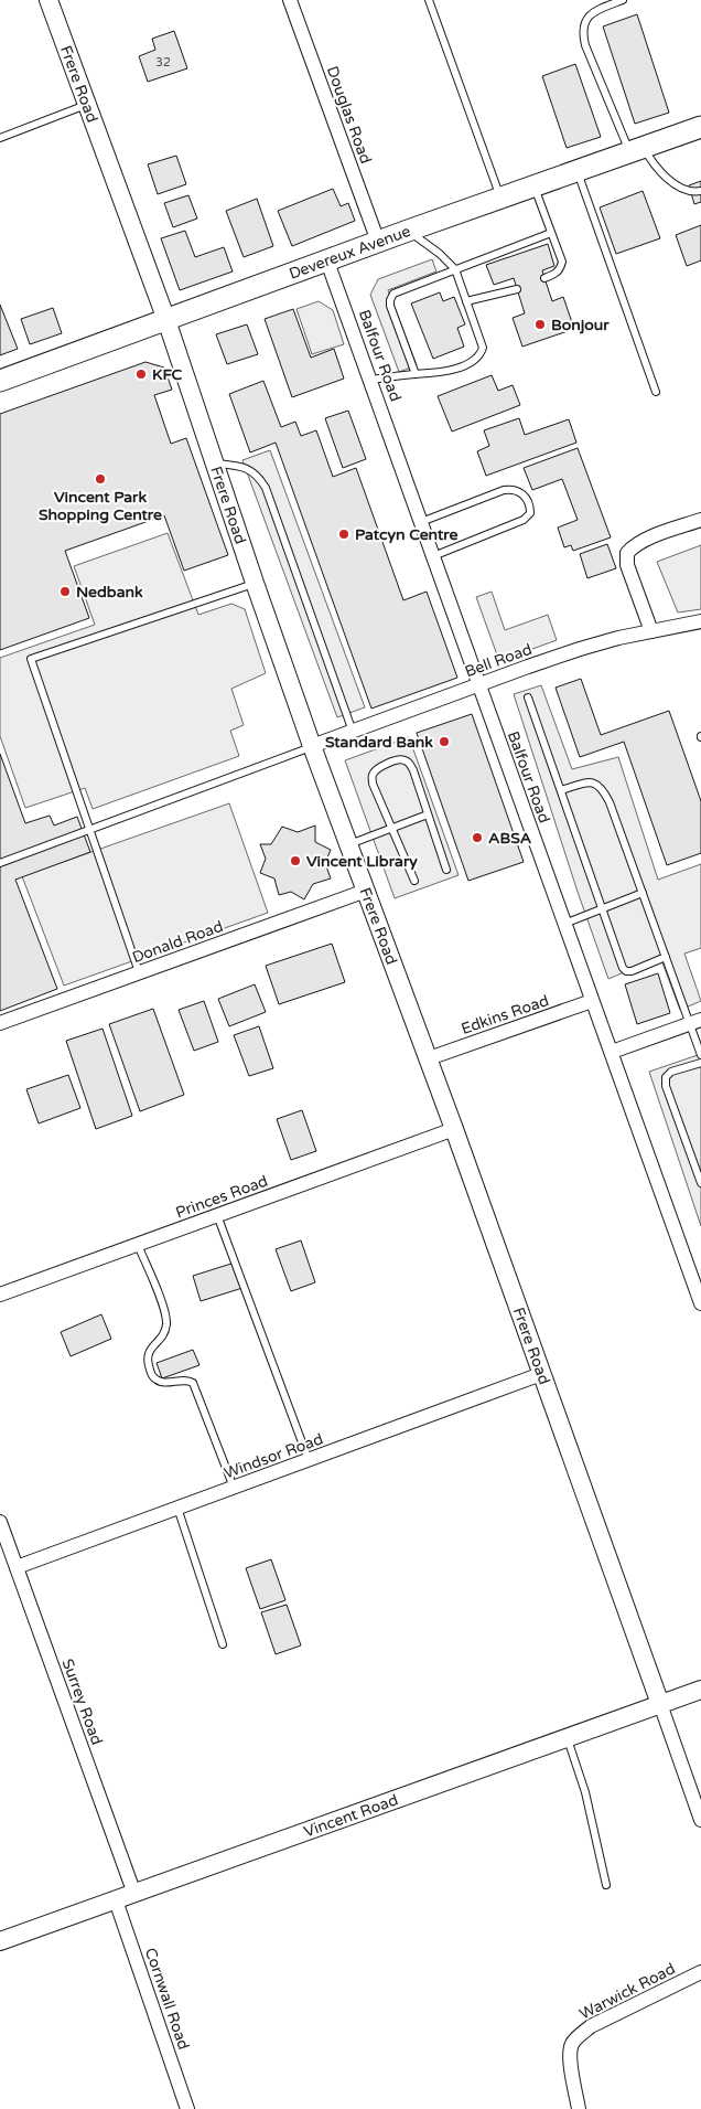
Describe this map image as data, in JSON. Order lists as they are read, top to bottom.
{
  "streets": {
    "main road": ["Devereux Avenue"],
    "street": [
      "Frere Road",
      "Douglas Road",
      "Balfour Road",
      "Bell Road",
      "Donald Road",
      "Edkins Road",
      "Princes Road",
      "Windsor Road",
      "Surrey Road",
      "Vincent Road",
      "Warwick Road",
      "Cornwall Road"
    ]
  },
  "crossings": [
    ["Frere Road", "Devereux Avenue"],
    ["Frere Road", "Bell Road"],
    ["Frere Road", "Donald Road"],
    ["Frere Road", "Edkins Road"],
    ["Frere Road", "Princes Road"],
    ["Frere Road", "Windsor Road"],
    ["Frere Road", "Vincent Road"],
    ["Douglas Road", "Devereux Avenue"],
    ["Devereux Avenue", "Balfour Road"],
    ["Balfour Road", "Bell Road"],
    ["Balfour Road", "Edkins Road"],
    ["Windsor Road", "Surrey Road"],
    ["Surrey Road", "Vincent Road"],
    ["Vincent Road", "Cornwall Road"]
  ],
  "places": [
    "Bonjour",
    "KFC",
    "Vincent Park Shopping Centre",
    "Patcyn Centre",
    "Nedbank",
    "Standard Bank",
    "ABSA",
    "Vincent Library"
  ],
  "house_numbers": ["32"]
}
